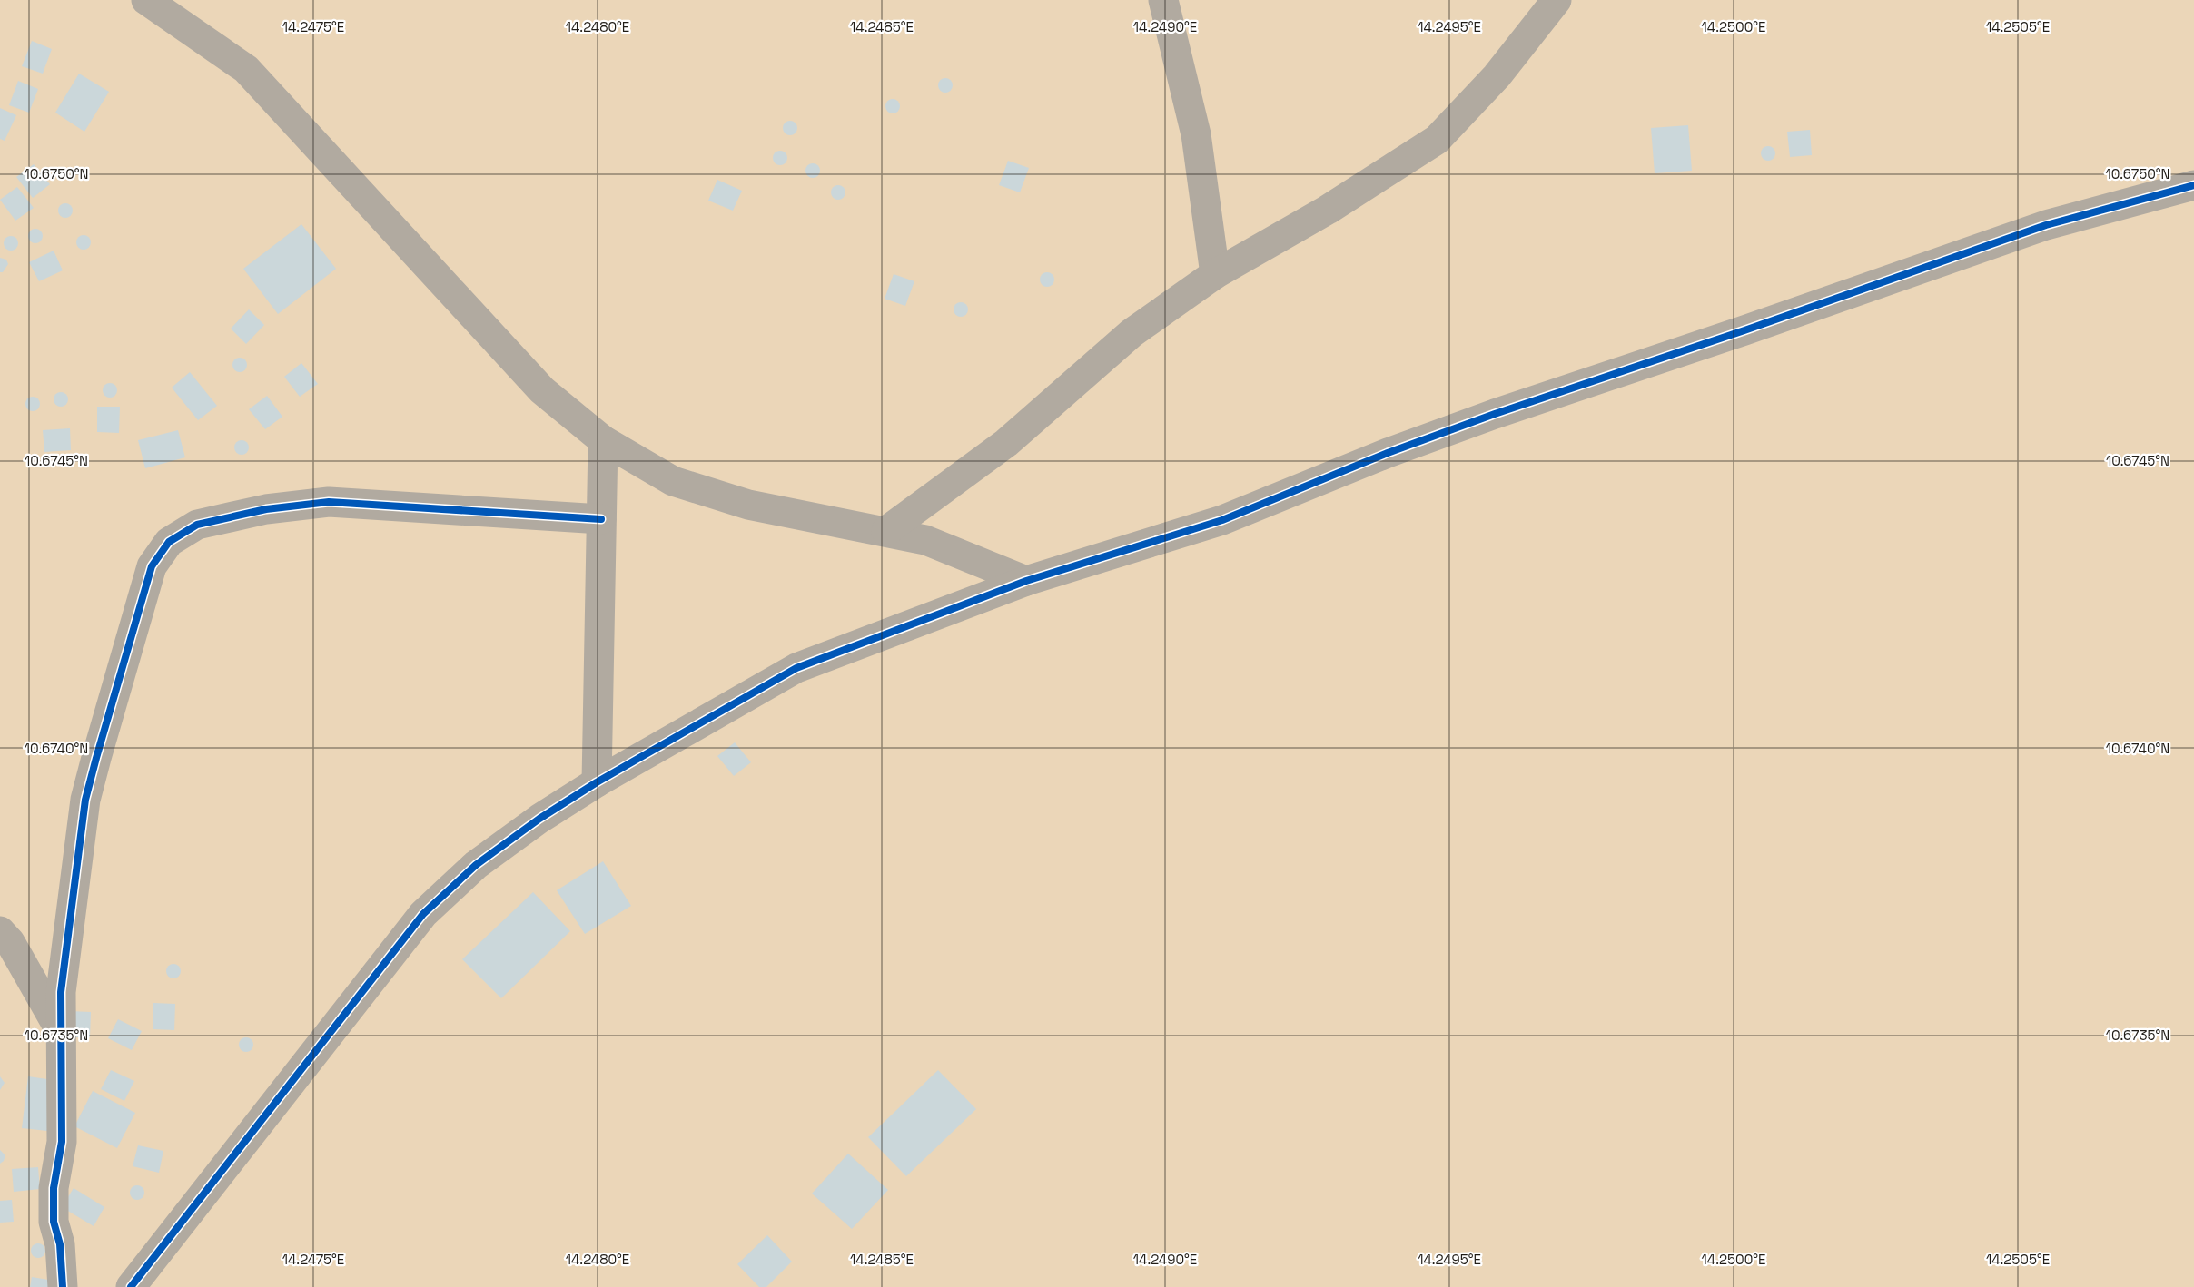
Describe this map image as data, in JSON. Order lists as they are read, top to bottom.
{
  "coordinates": [
    "14.2475°E",
    "14.2480°E",
    "14.2485°E",
    "14.2490°E",
    "14.2495°E",
    "14.2500°E",
    "14.2505°E",
    "10.6750°N",
    "10.6745°N",
    "10.6740°N",
    "10.6735°N"
  ]
}
